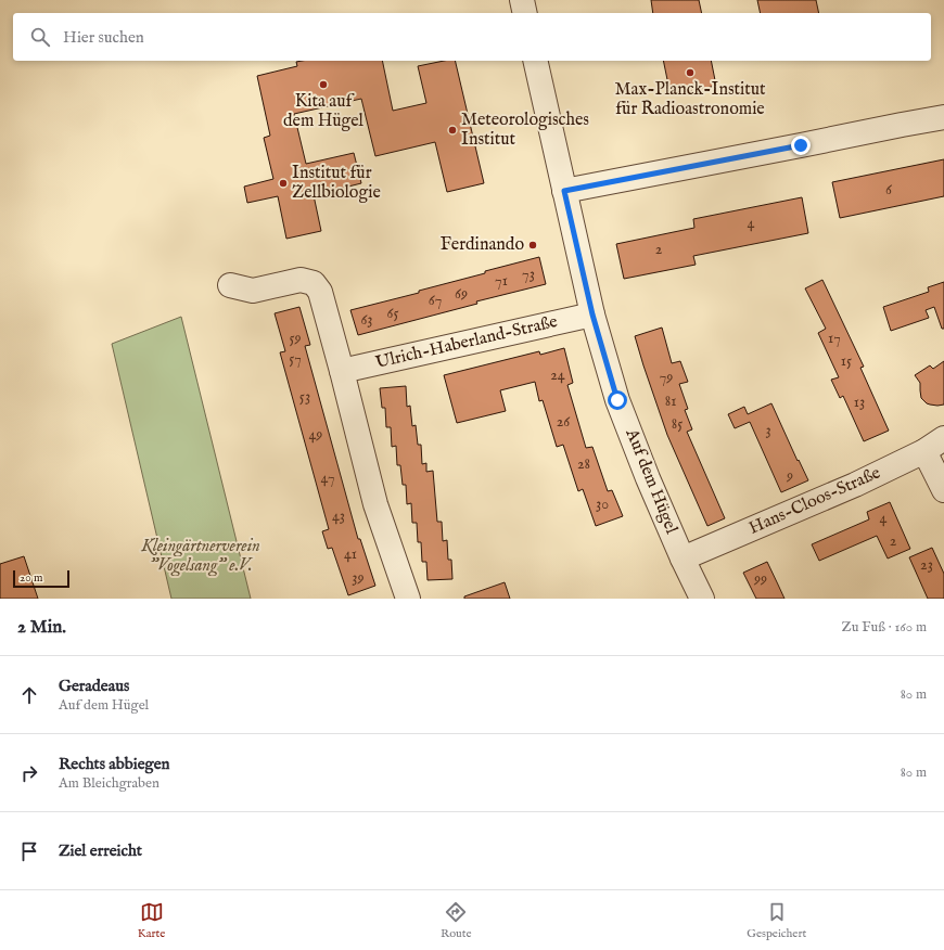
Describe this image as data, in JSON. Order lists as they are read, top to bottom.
{
  "streets": {
    "street": ["Ulrich-Haberland-Straße", "Auf dem Hügel", "Hans-Cloos-Straße"]
  },
  "crossings": [
    ["Ulrich-Haberland-Straße", "Auf dem Hügel"],
    ["Auf dem Hügel", "Hans-Cloos-Straße"]
  ],
  "parks": ["Kleingärtnerverein \"Vogelsang\" e.V."],
  "places": [
    "Max-Planck-Institut für Radioastronomie",
    "Kita auf dem Hügel",
    "Meteorologisches Institut",
    "Institut für Zellbiologie",
    "Ferdinando"
  ],
  "house_numbers": [
    "6",
    "4",
    "2",
    "73",
    "71",
    "69",
    "67",
    "65",
    "63",
    "59",
    "17",
    "57",
    "15",
    "24",
    "79",
    "53",
    "81",
    "13",
    "26",
    "85",
    "3",
    "49",
    "28",
    "9",
    "47",
    "30",
    "43",
    "4",
    "2",
    "41",
    "23",
    "39",
    "99"
  ],
  "scale_bar": "20 m",
  "page": {
    "search": "Hier suchen",
    "scale": "20 m",
    "heading": ["2 Min.", "Zu Fuß · 160 m"],
    "list": [
      ["Geradeaus", "Auf dem Hügel", "80 m"],
      ["Rechts abbiegen", "Am Bleichgraben", "80 m"],
      "Ziel erreicht"
    ],
    "nav": ["Karte", "Route", "Gespeichert"]
  }
}
